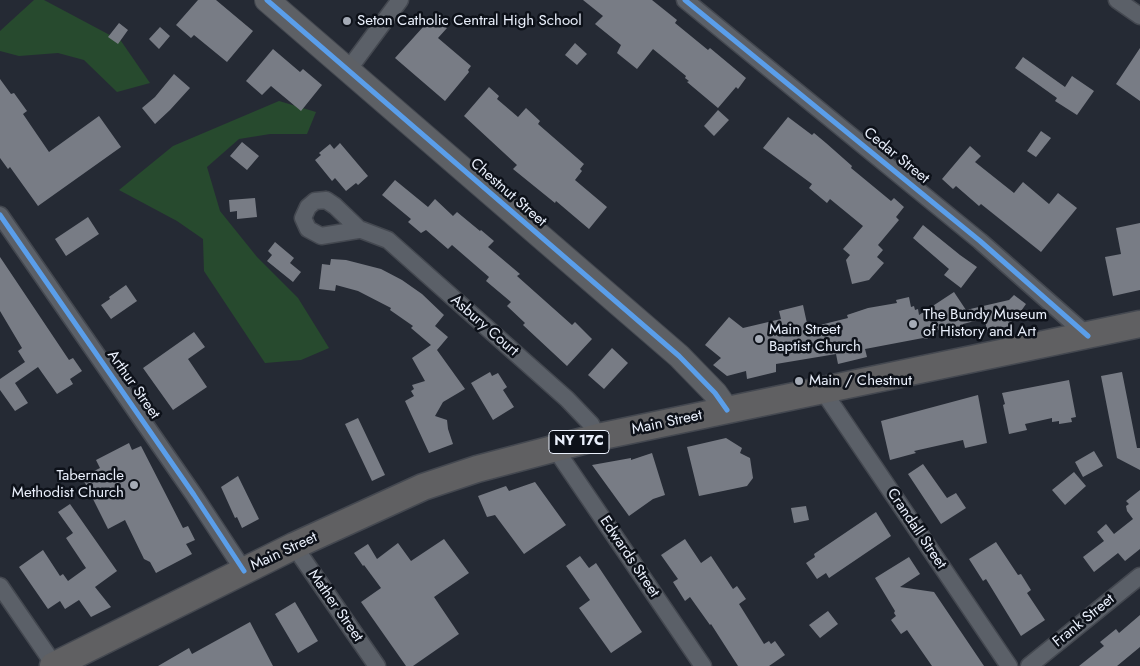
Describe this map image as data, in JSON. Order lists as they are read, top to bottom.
{
  "streets": {
    "main road": ["Main Street", "NY 17C"],
    "street": [
      "Cedar Street",
      "Chestnut Street",
      "Asbury Court",
      "Arthur Street",
      "Crandall Street",
      "Edwards Street",
      "Mather Street",
      "Frank Street"
    ]
  },
  "crossings": [
    ["Cedar Street", "Main Street"],
    ["Chestnut Street", "Main Street"],
    ["Asbury Court", "Main Street"],
    ["Arthur Street", "Main Street"],
    ["Main Street", "Crandall Street"],
    ["Main Street", "Edwards Street"],
    ["Main Street", "Mather Street"]
  ],
  "places": [
    "Seton Catholic Central High School",
    "The Bundy Museum of History and Art",
    "Main Street Baptist Church",
    "Main / Chestnut",
    "Tabernacle Methodist Church"
  ]
}
